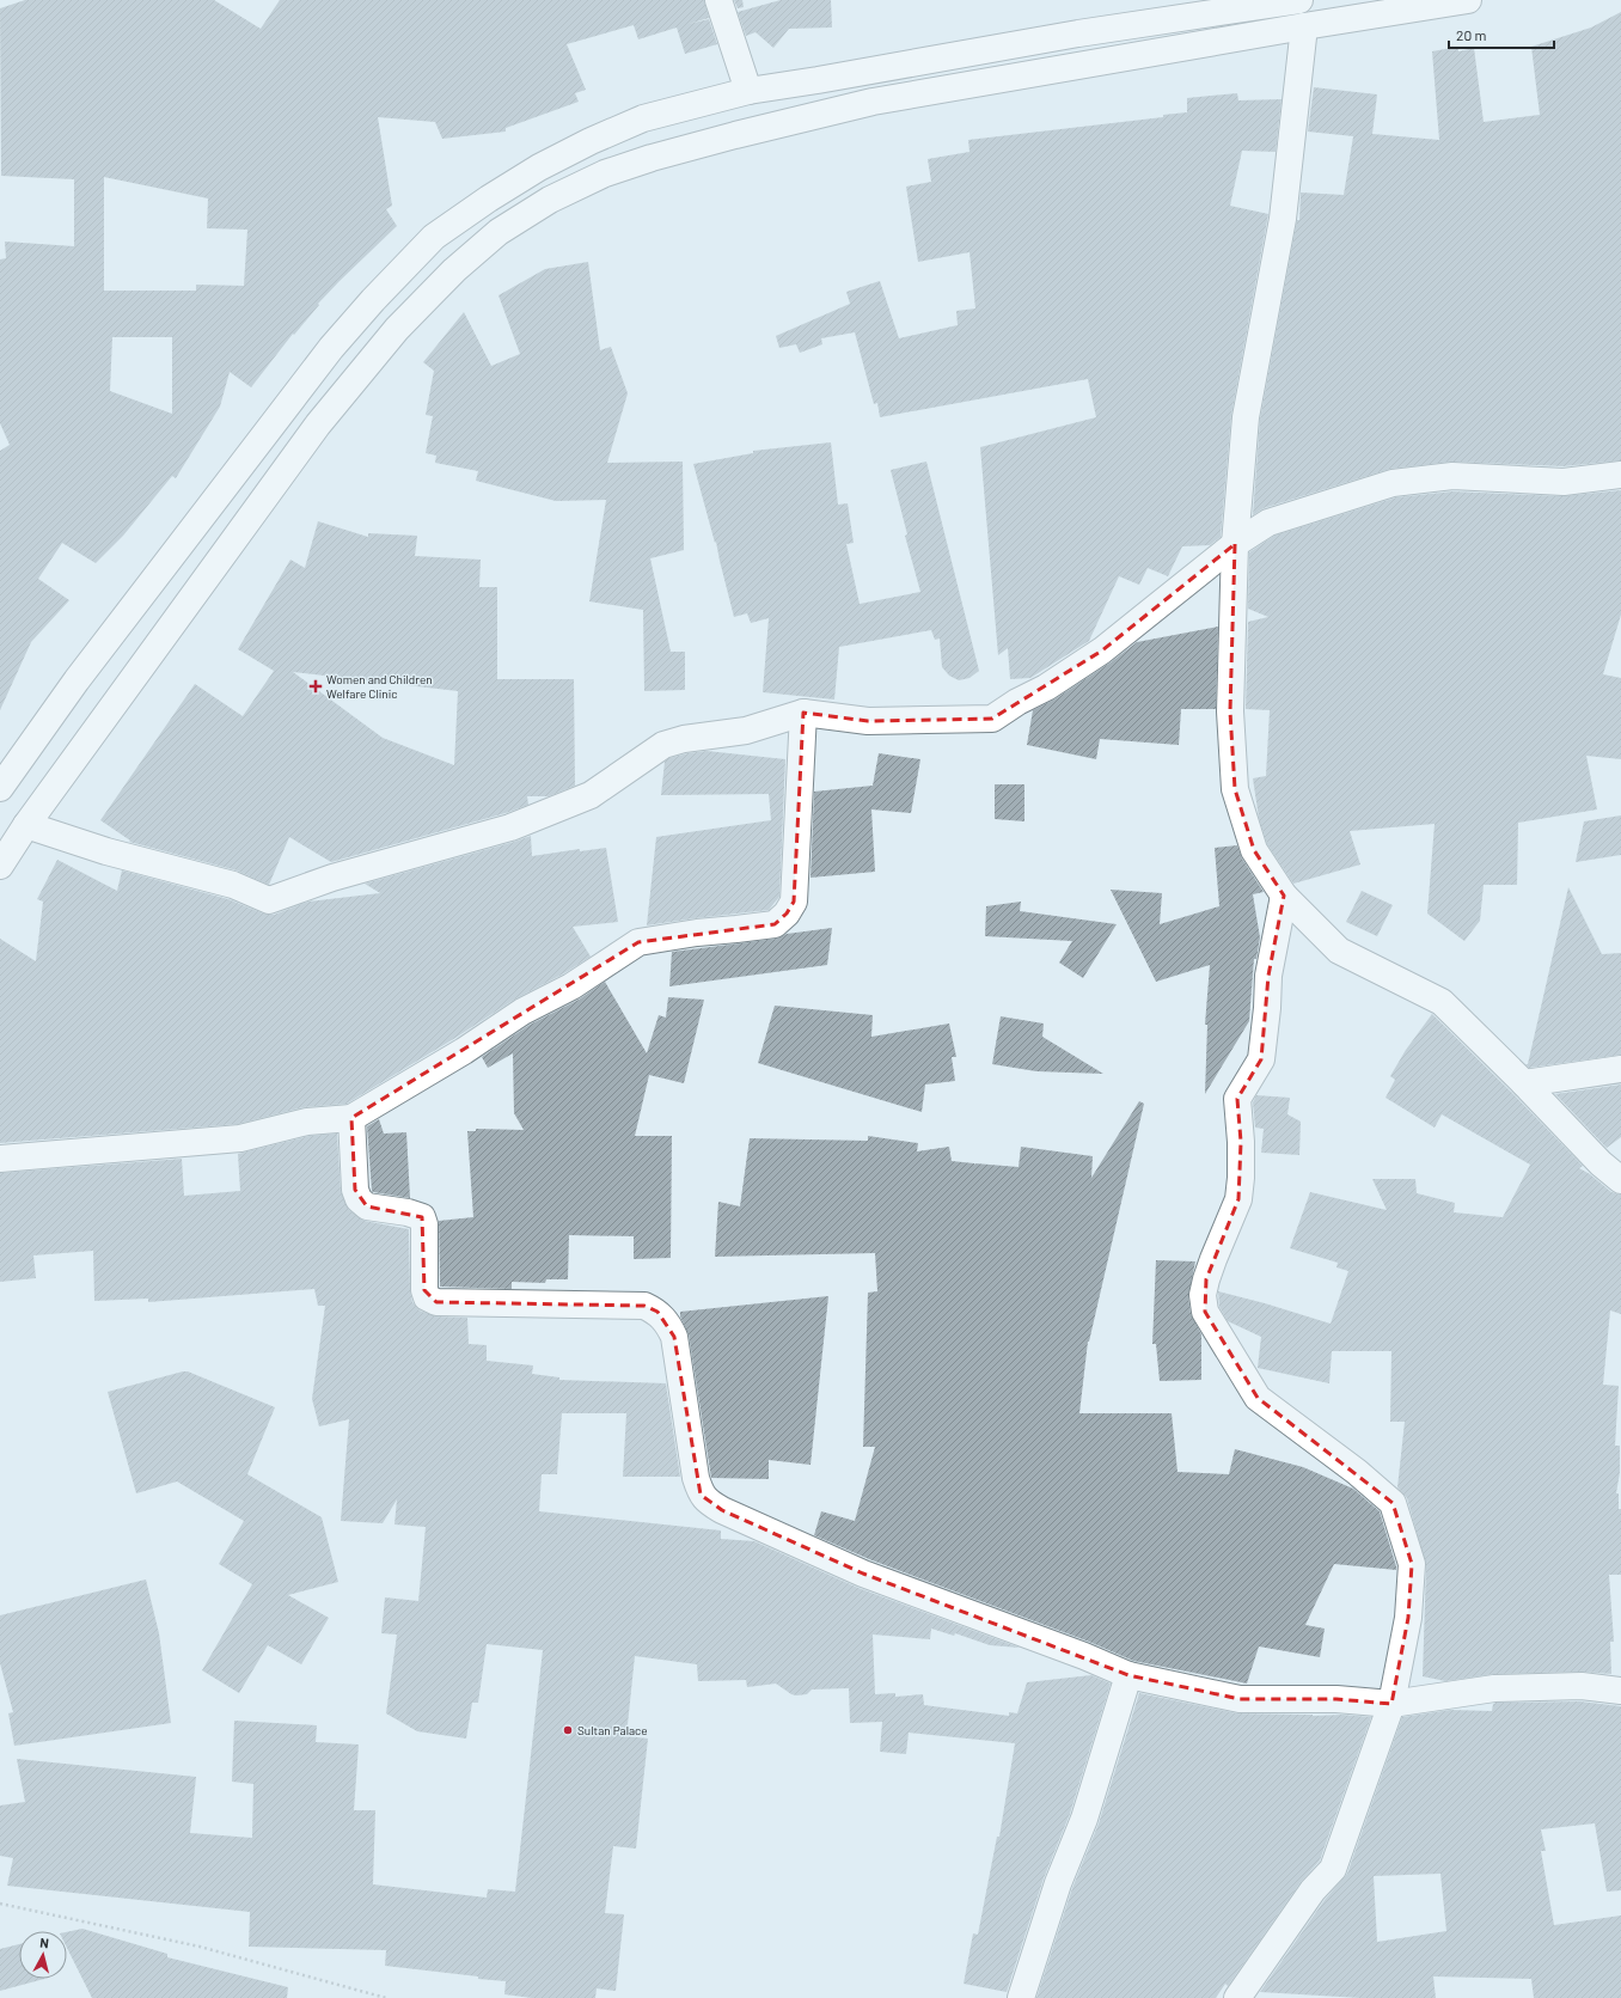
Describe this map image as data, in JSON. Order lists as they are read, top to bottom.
{
  "places": {
    "health": ["Women and Children Welfare Clinic"],
    "other": ["Sultan Palace"]
  },
  "scale_bar": "20 m",
  "north": "top"
}
